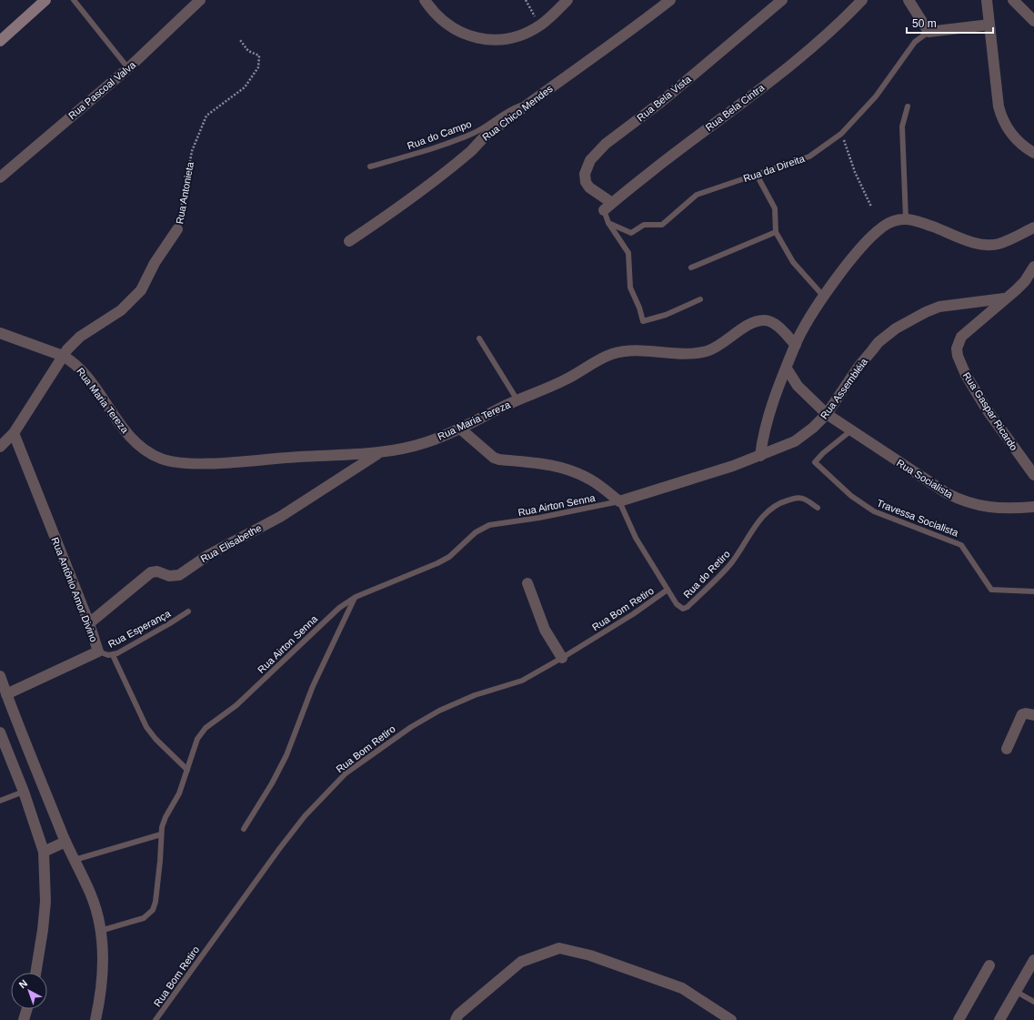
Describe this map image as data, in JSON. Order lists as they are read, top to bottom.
{
  "streets": {
    "street": [
      "Rua Pascoal Valva",
      "Rua Bela Vista",
      "Rua Bela Cintra",
      "Rua Chico Mendes",
      "Rua da Direita",
      "Rua Antonieta",
      "Rua Assembléia",
      "Rua Maria Tereza",
      "Rua Gaspar Ricardo",
      "Rua Socialista",
      "Rua Elisabethe",
      "Rua Antônio Amor Divino"
    ],
    "lane": [
      "Rua do Campo",
      "Rua Airton Senna",
      "Travessa Socialista",
      "Rua do Retiro",
      "Rua Bom Retiro",
      "Rua Esperança"
    ]
  },
  "crossings": [
    ["Rua Bela Vista", "Rua Bela Cintra"],
    ["Rua Chico Mendes", "Rua do Campo"],
    ["Rua Antonieta", "Rua Maria Tereza"],
    ["Rua Antonieta", "Rua Antônio Amor Divino"],
    ["Rua Assembléia", "Rua Gaspar Ricardo"],
    ["Rua Assembléia", "Rua Socialista"],
    ["Rua Assembléia", "Rua Airton Senna"],
    ["Rua Assembléia", "Rua do Retiro"],
    ["Rua Maria Tereza", "Rua Elisabethe"],
    ["Rua Socialista", "Travessa Socialista"],
    ["Rua Airton Senna", "Rua do Retiro"],
    ["Rua Elisabethe", "Rua Antônio Amor Divino"],
    ["Rua do Retiro", "Rua Bom Retiro"],
    ["Rua Antônio Amor Divino", "Rua Esperança"]
  ],
  "scale_bar": "50 m",
  "north": "top left"
}
